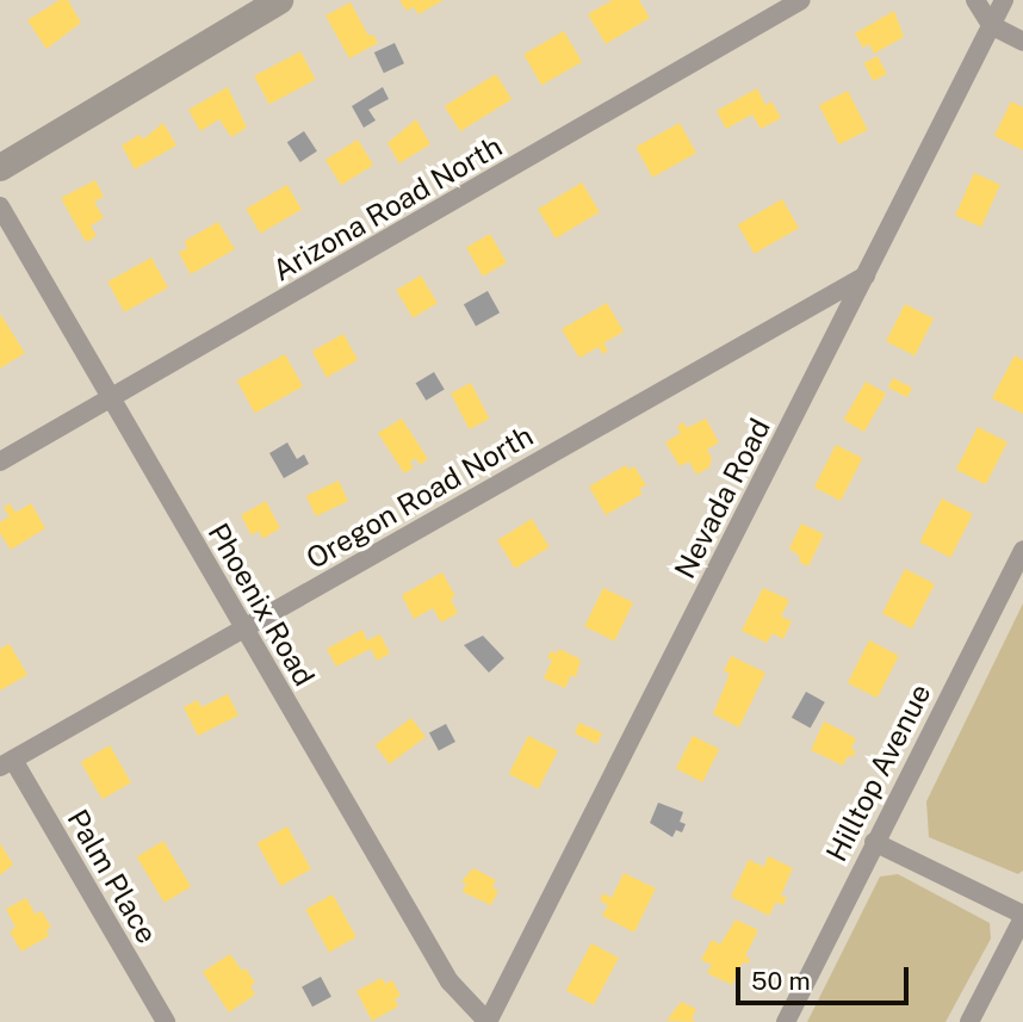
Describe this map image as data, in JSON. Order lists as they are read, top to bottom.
{
  "streets": {
    "street": [
      "Arizona Road North",
      "Oregon Road North",
      "Nevada Road",
      "Phoenix Road",
      "Hilltop Avenue",
      "Palm Place"
    ]
  },
  "crossings": [
    ["Arizona Road North", "Phoenix Road"],
    ["Oregon Road North", "Nevada Road"],
    ["Oregon Road North", "Phoenix Road"],
    ["Oregon Road North", "Palm Place"],
    ["Nevada Road", "Phoenix Road"]
  ],
  "scale_bar": "50 m"
}
